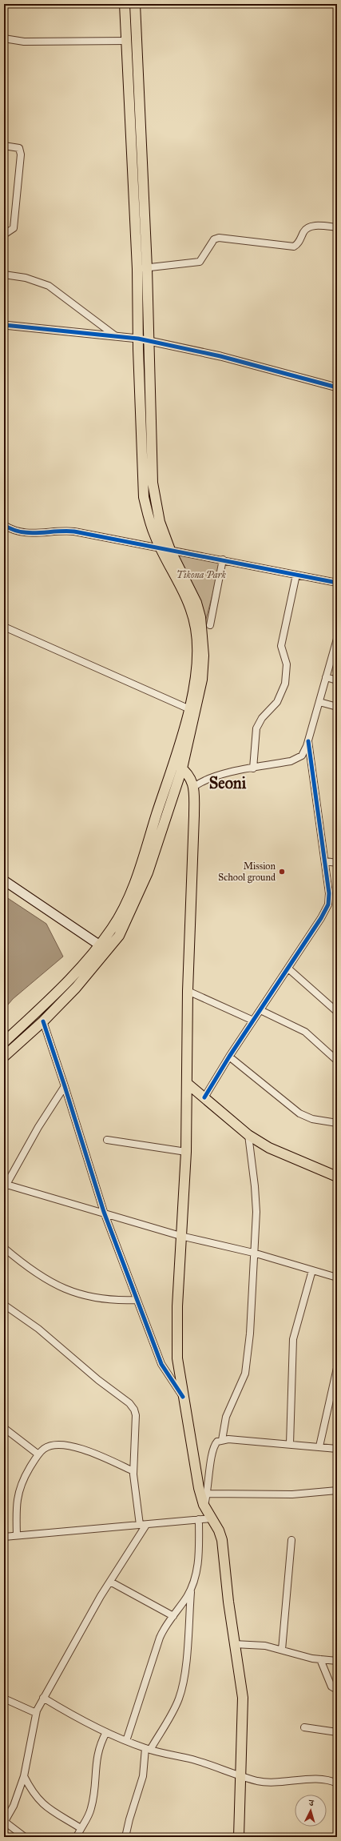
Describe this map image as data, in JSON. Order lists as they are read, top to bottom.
{
  "districts": ["Seoni"],
  "parks": ["Tikona Park"],
  "places": ["Mission School ground"],
  "north": "top"
}
